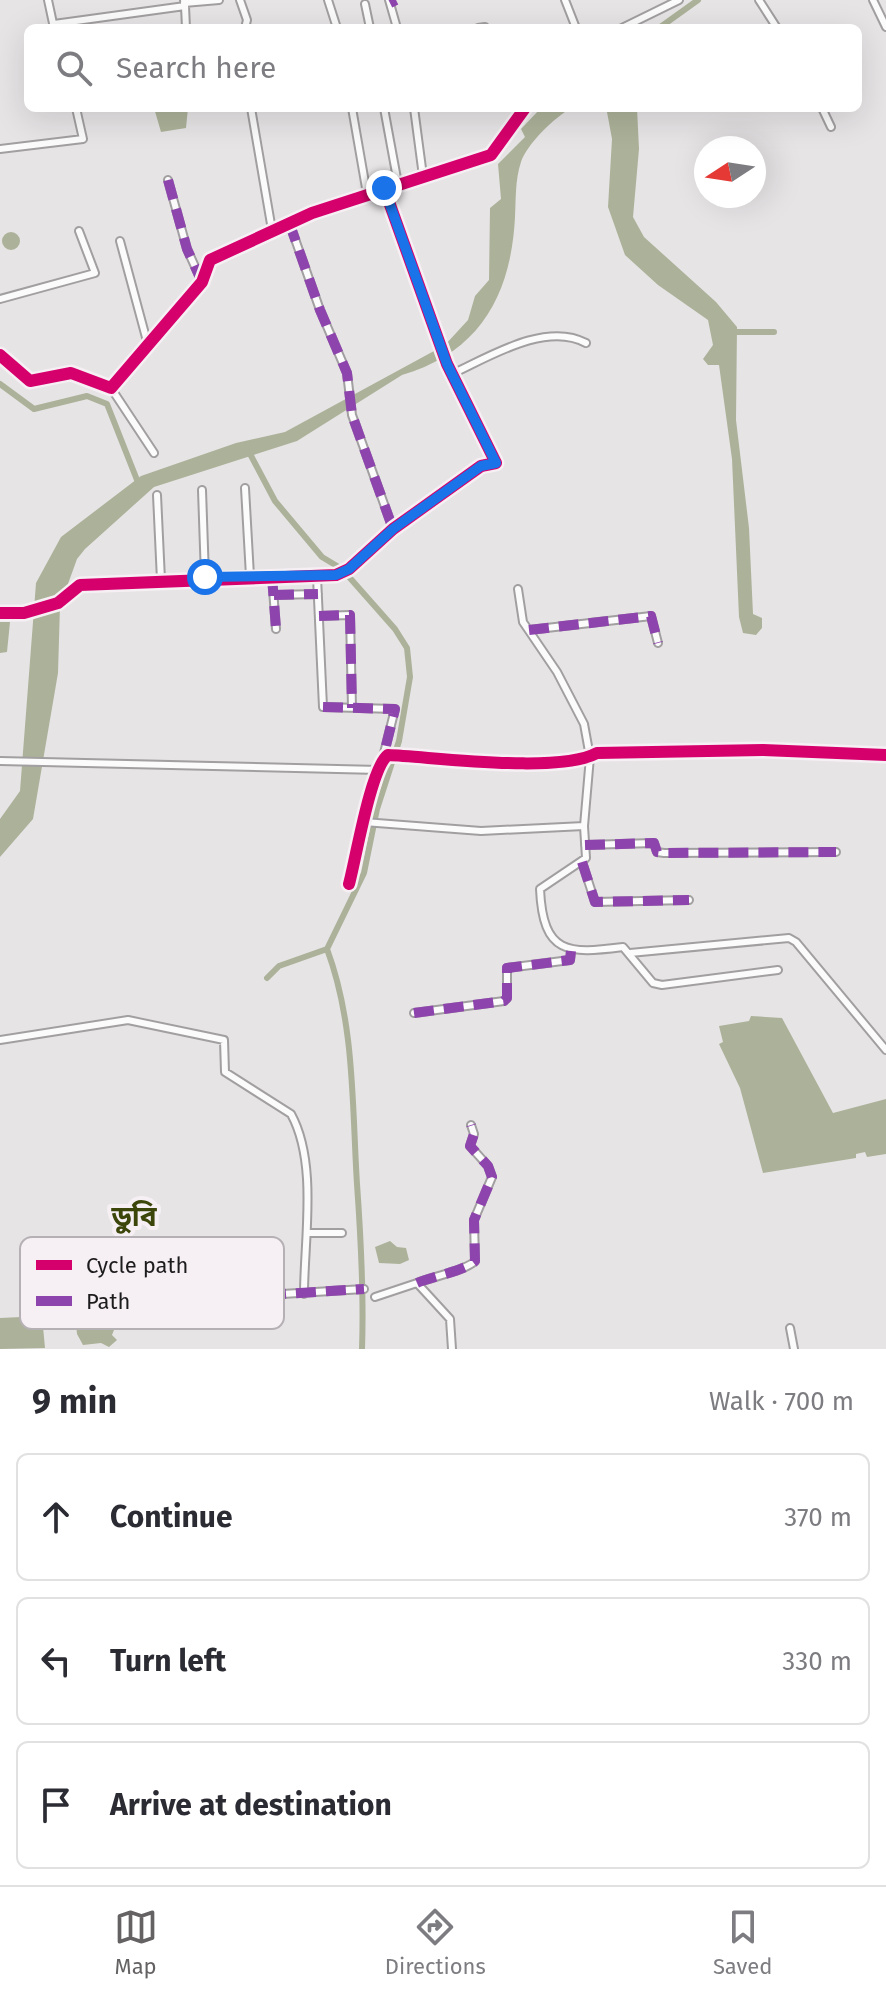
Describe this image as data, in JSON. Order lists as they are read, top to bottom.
{
  "districts": ["ডুবি"],
  "legend": ["Cycle path", "Path"],
  "north": "left",
  "page": {
    "search": "Search here",
    "heading": ["9 min", "Walk · 700 m"],
    "list": [
      ["Continue", "370 m"],
      ["Turn left", "330 m"],
      "Arrive at destination"
    ],
    "nav": ["Map", "Directions", "Saved"]
  }
}
